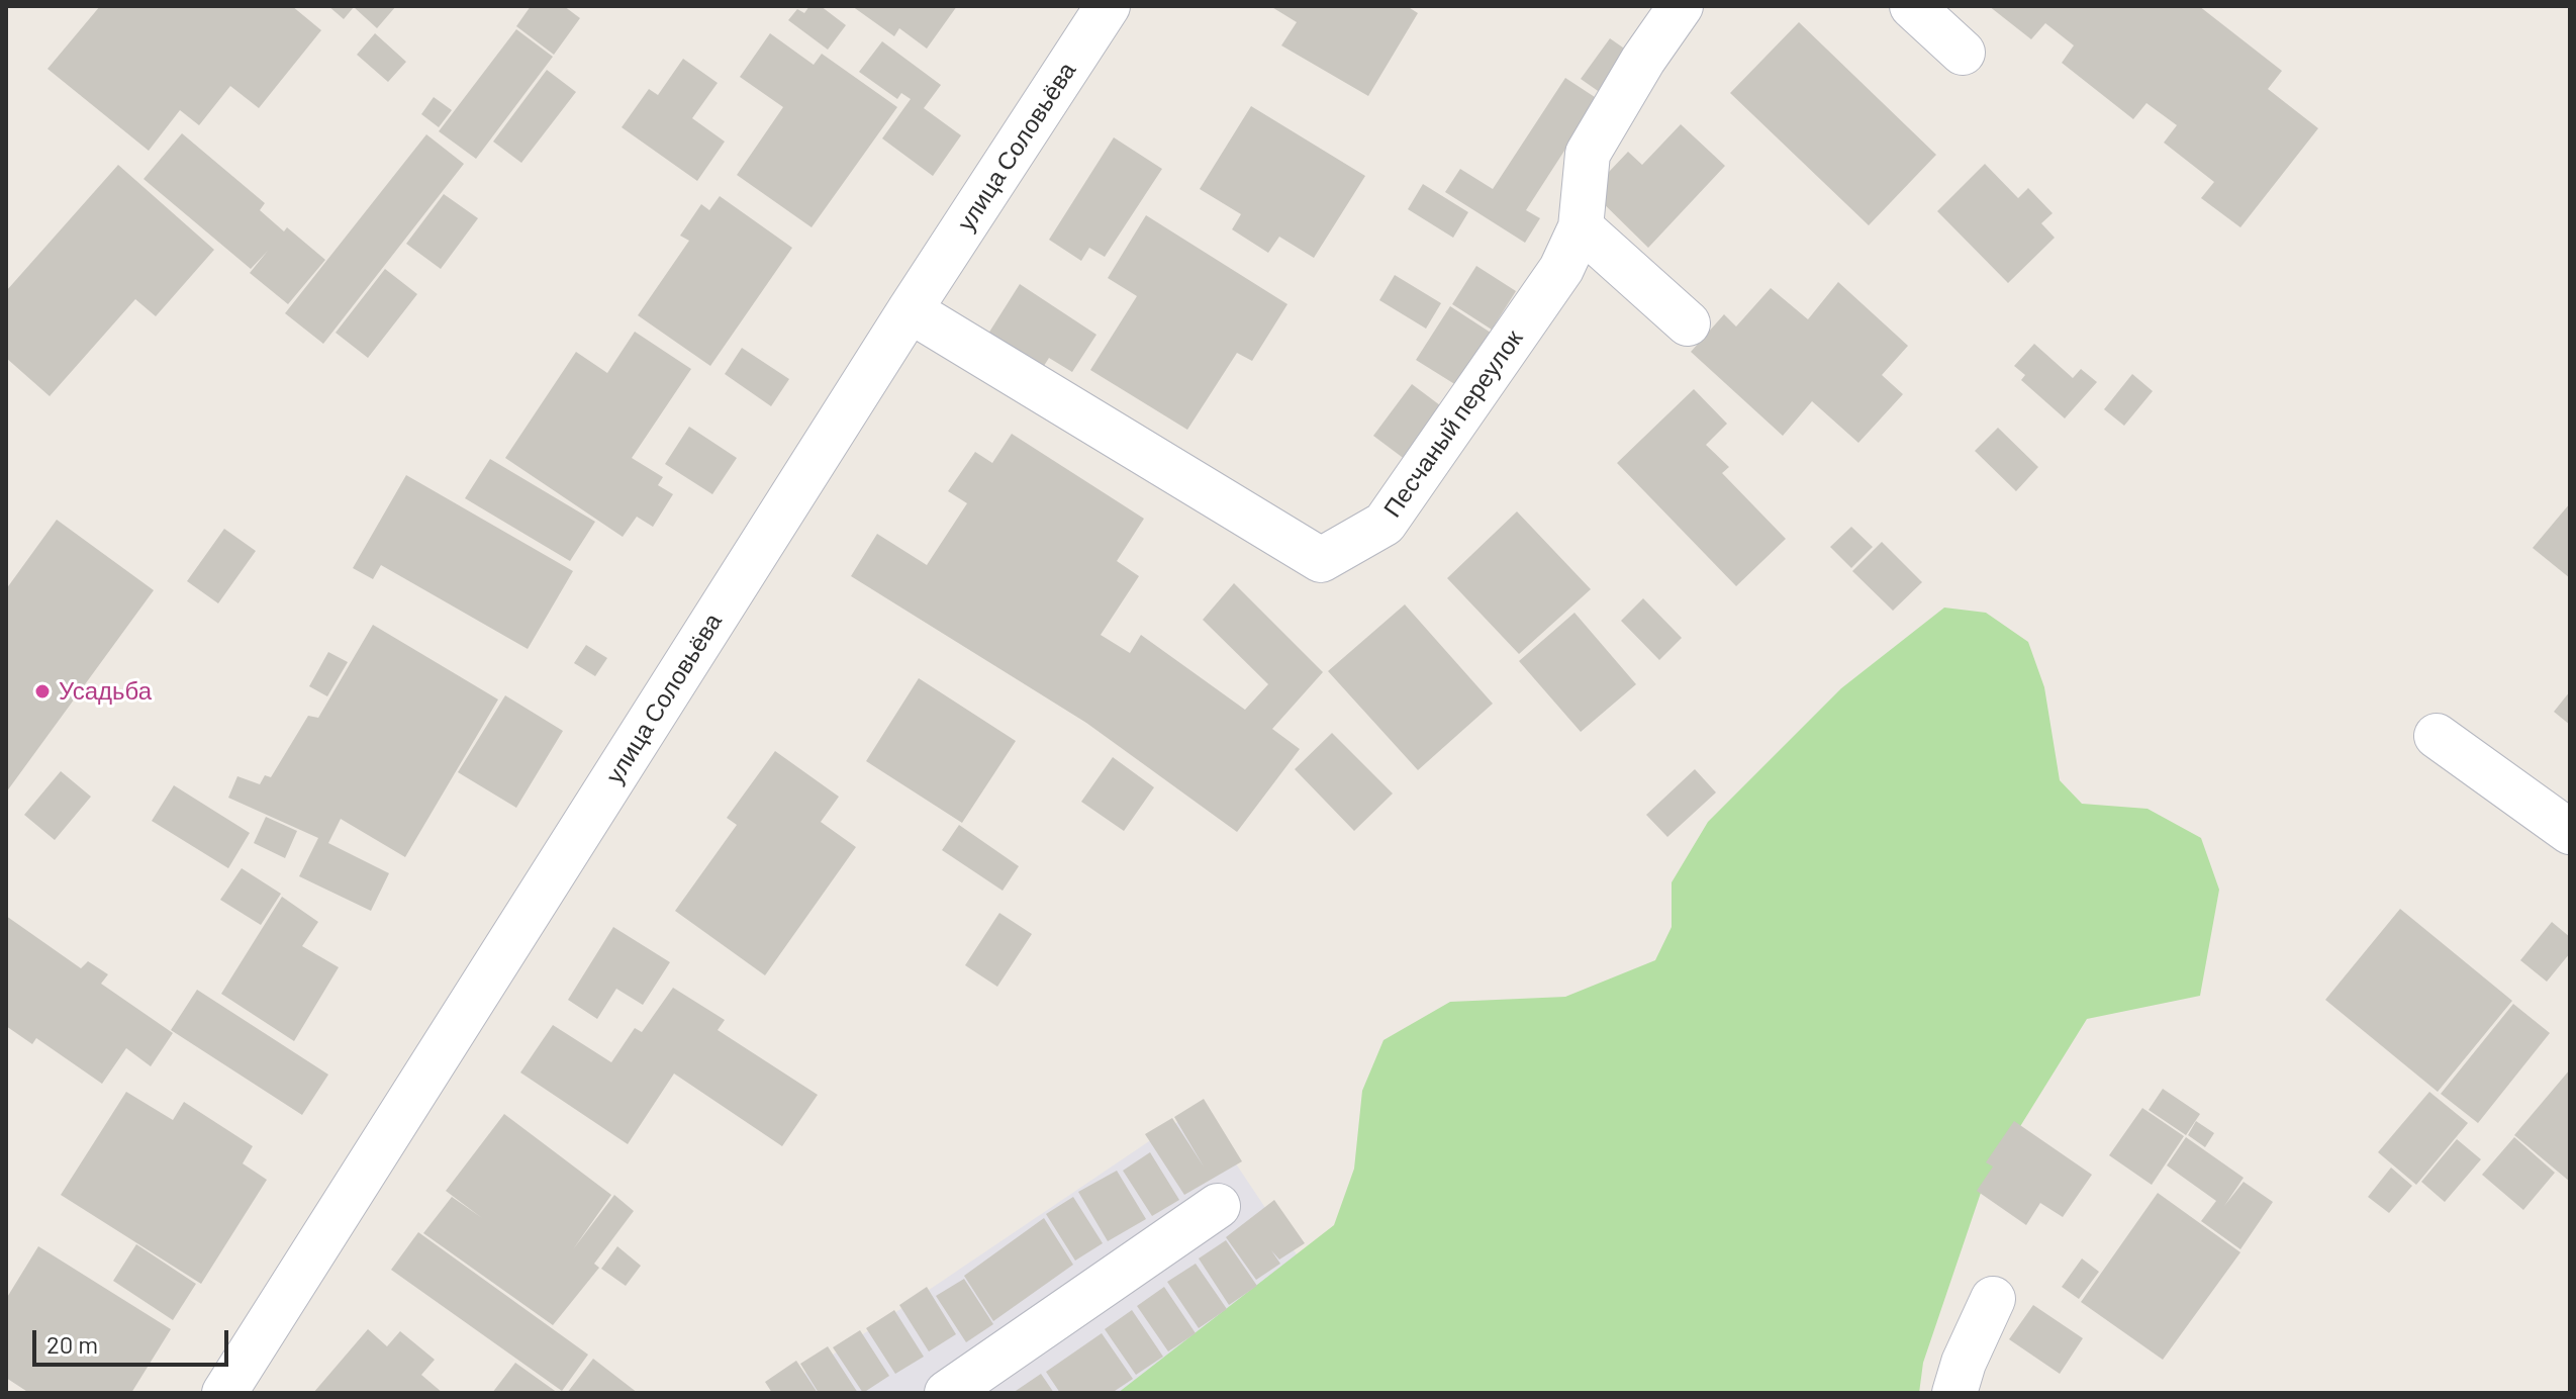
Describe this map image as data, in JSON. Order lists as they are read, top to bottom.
{
  "streets": {
    "street": ["улица Соловьёва", "Песчаный переулок"]
  },
  "crossings": [
    ["улица Соловьёва", "Песчаный переулок"]
  ],
  "places": ["Усадьба"],
  "scale_bar": "20 m"
}
